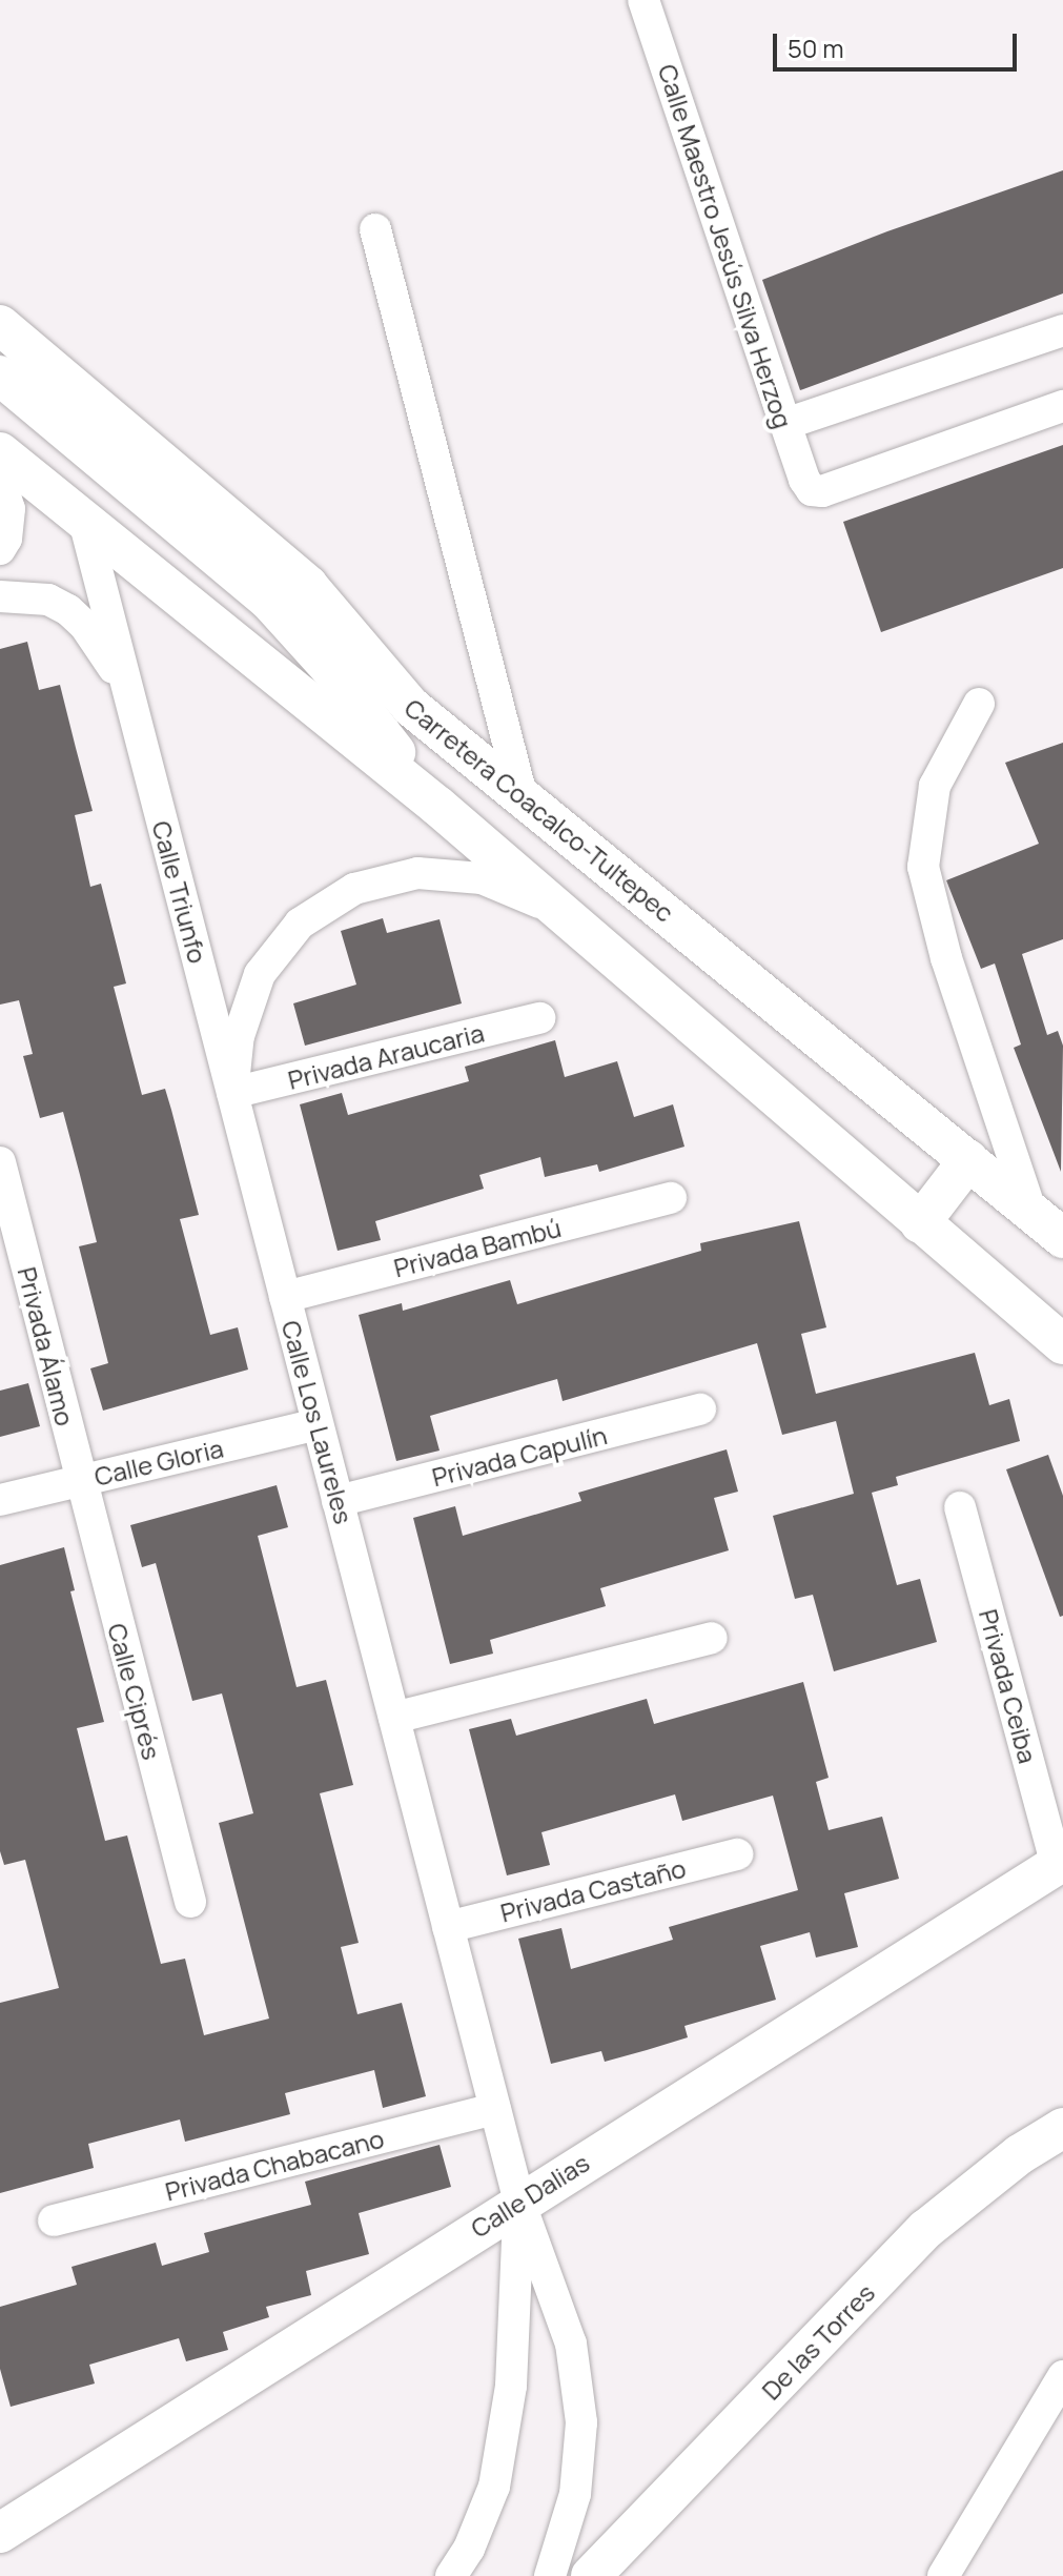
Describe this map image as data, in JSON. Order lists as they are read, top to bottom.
{
  "streets": {
    "main road": ["Carretera Coacalco-Tultepec", "Calle Dalias", "De las Torres"],
    "street": [
      "Calle Maestro Jesús Silva Herzog",
      "Calle Triunfo",
      "Privada Araucaria",
      "Privada Bambú",
      "Privada Álamo",
      "Calle Los Laureles",
      "Privada Capulín",
      "Calle Gloria",
      "Privada Ceiba",
      "Calle Ciprés",
      "Privada Castaño",
      "Privada Chabacano"
    ]
  },
  "crossings": [
    ["Calle Triunfo", "Privada Araucaria"],
    ["Calle Triunfo", "Calle Los Laureles"],
    ["Privada Araucaria", "Calle Los Laureles"],
    ["Privada Bambú", "Calle Los Laureles"],
    ["Privada Álamo", "Calle Gloria"],
    ["Privada Álamo", "Calle Ciprés"],
    ["Calle Los Laureles", "Privada Capulín"],
    ["Calle Los Laureles", "Calle Gloria"],
    ["Calle Los Laureles", "Privada Castaño"],
    ["Calle Los Laureles", "Privada Chabacano"],
    ["Calle Los Laureles", "Calle Dalias"],
    ["Calle Gloria", "Calle Ciprés"],
    ["Privada Ceiba", "Calle Dalias"]
  ],
  "scale_bar": "50 m"
}
